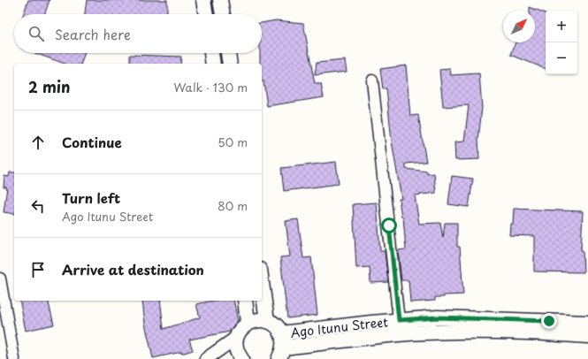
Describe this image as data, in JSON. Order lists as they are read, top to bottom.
{
  "streets": {
    "main road": ["Ago Itunu Street"]
  },
  "north": "top right",
  "page": {
    "map_buttons": ["+", "−"],
    "search": "Search here",
    "heading": ["2 min", "Walk · 130 m"],
    "list": [
      ["Continue", "50 m"],
      ["Turn left", "Ago Itunu Street", "80 m"],
      "Arrive at destination"
    ]
  }
}
